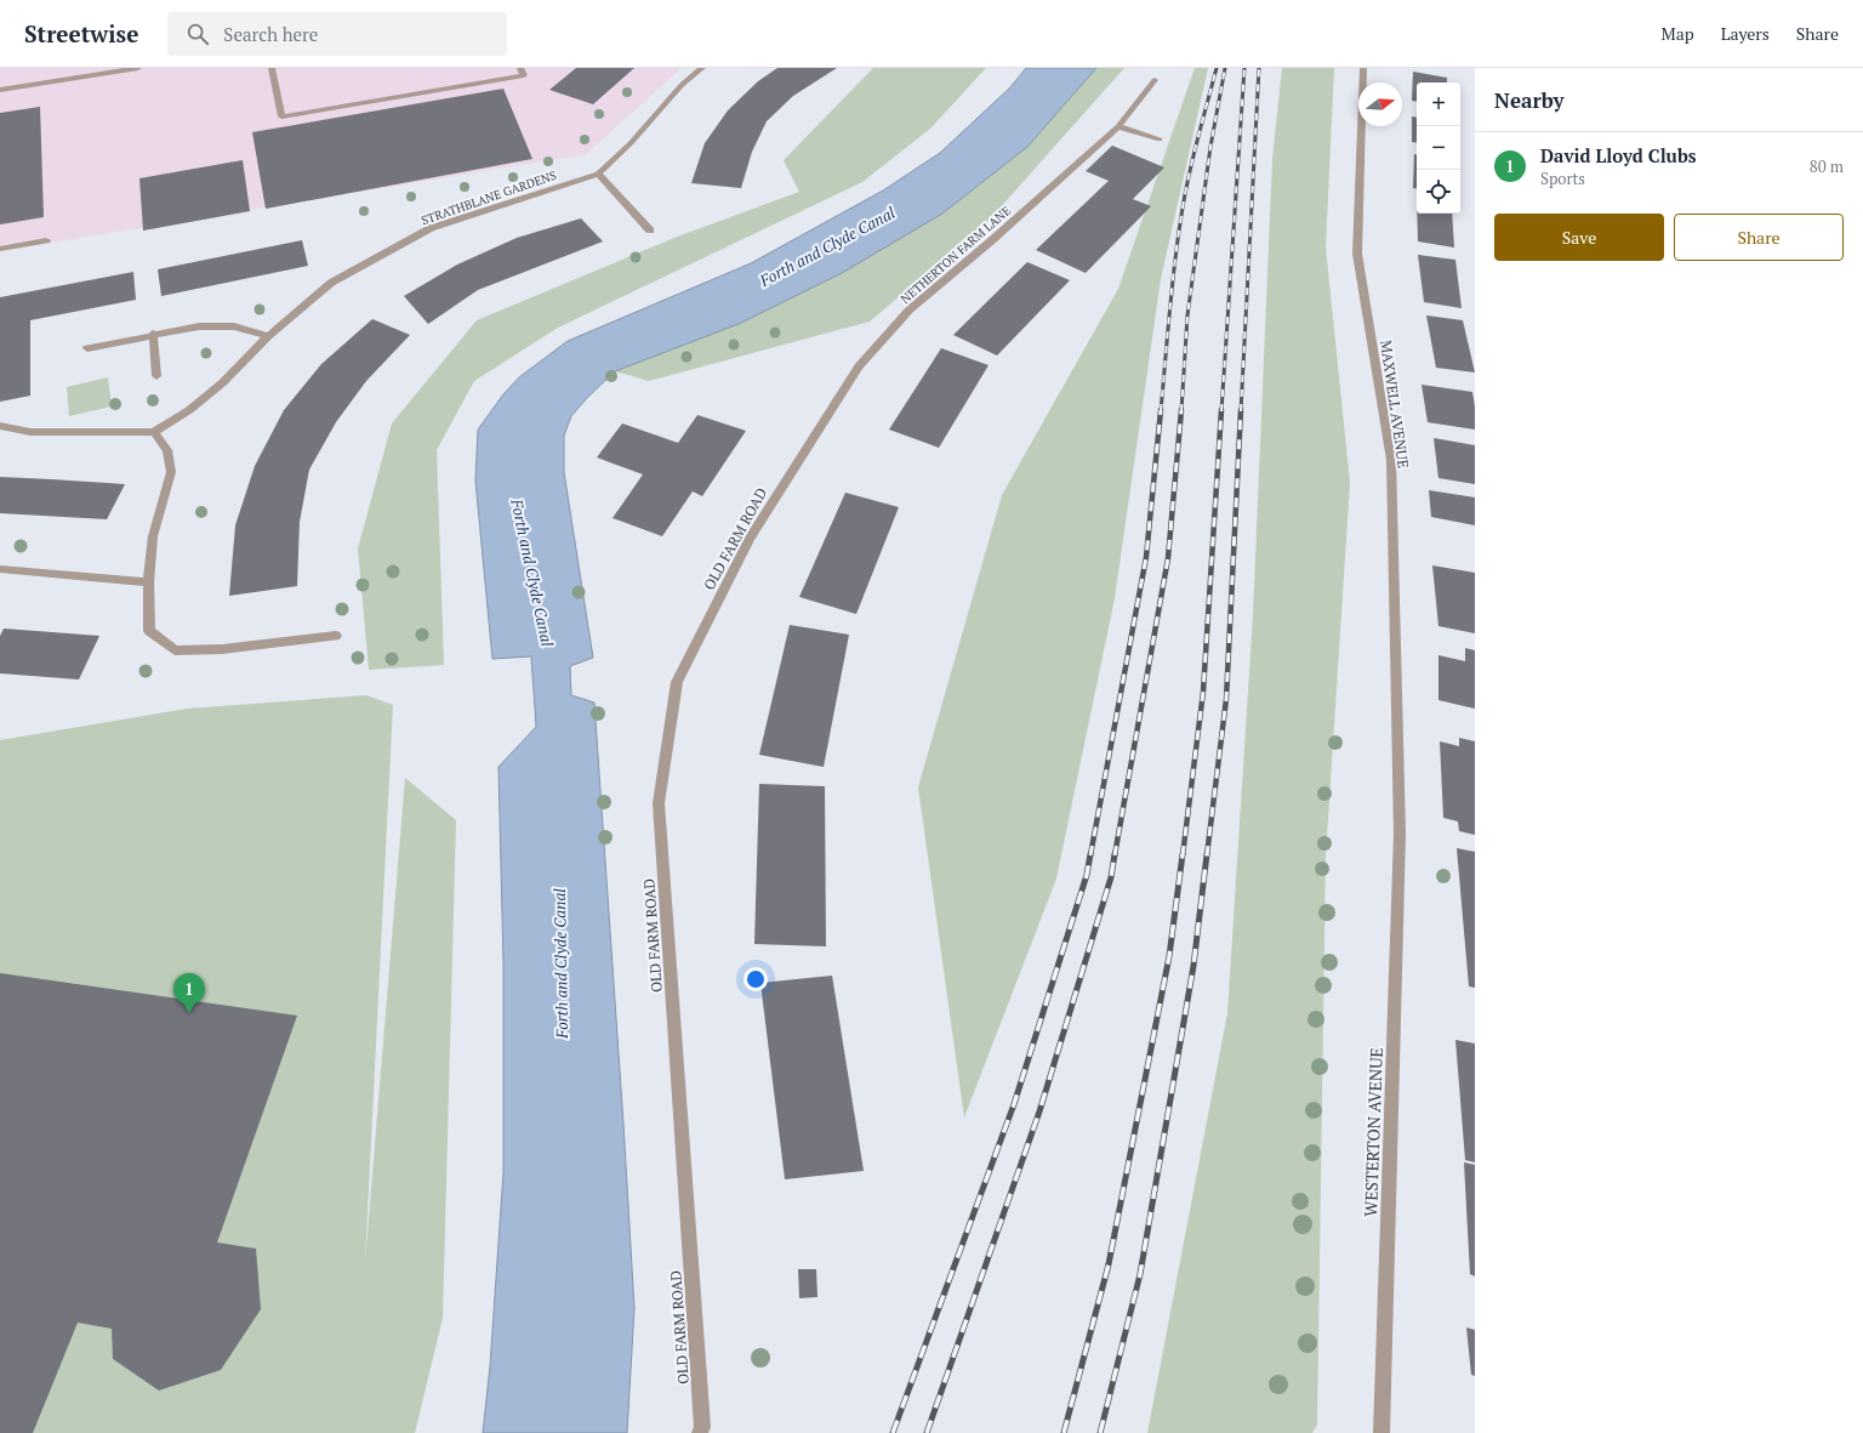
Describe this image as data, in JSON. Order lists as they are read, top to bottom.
{
  "streets": {
    "street": [
      "STRATHBLANE GARDENS",
      "NETHERTON FARM LANE",
      "MAXWELL AVENUE",
      "OLD FARM ROAD",
      "WESTERTON AVENUE"
    ]
  },
  "crossings": [
    ["NETHERTON FARM LANE", "OLD FARM ROAD"],
    ["MAXWELL AVENUE", "WESTERTON AVENUE"]
  ],
  "water": ["Forth and Clyde Canal"],
  "north": "right",
  "page": {
    "header": "Streetwise",
    "search": "Search here",
    "nav": ["Map", "Layers", "Share"],
    "heading": "Nearby",
    "map_buttons": ["+", "−"],
    "list": [
      {
        "mark": "1",
        "name": "David Lloyd Clubs",
        "note": "Sports",
        "value": "80 m"
      }
    ],
    "buttons": ["Save", "Share"],
    "pins": "1"
  }
}
